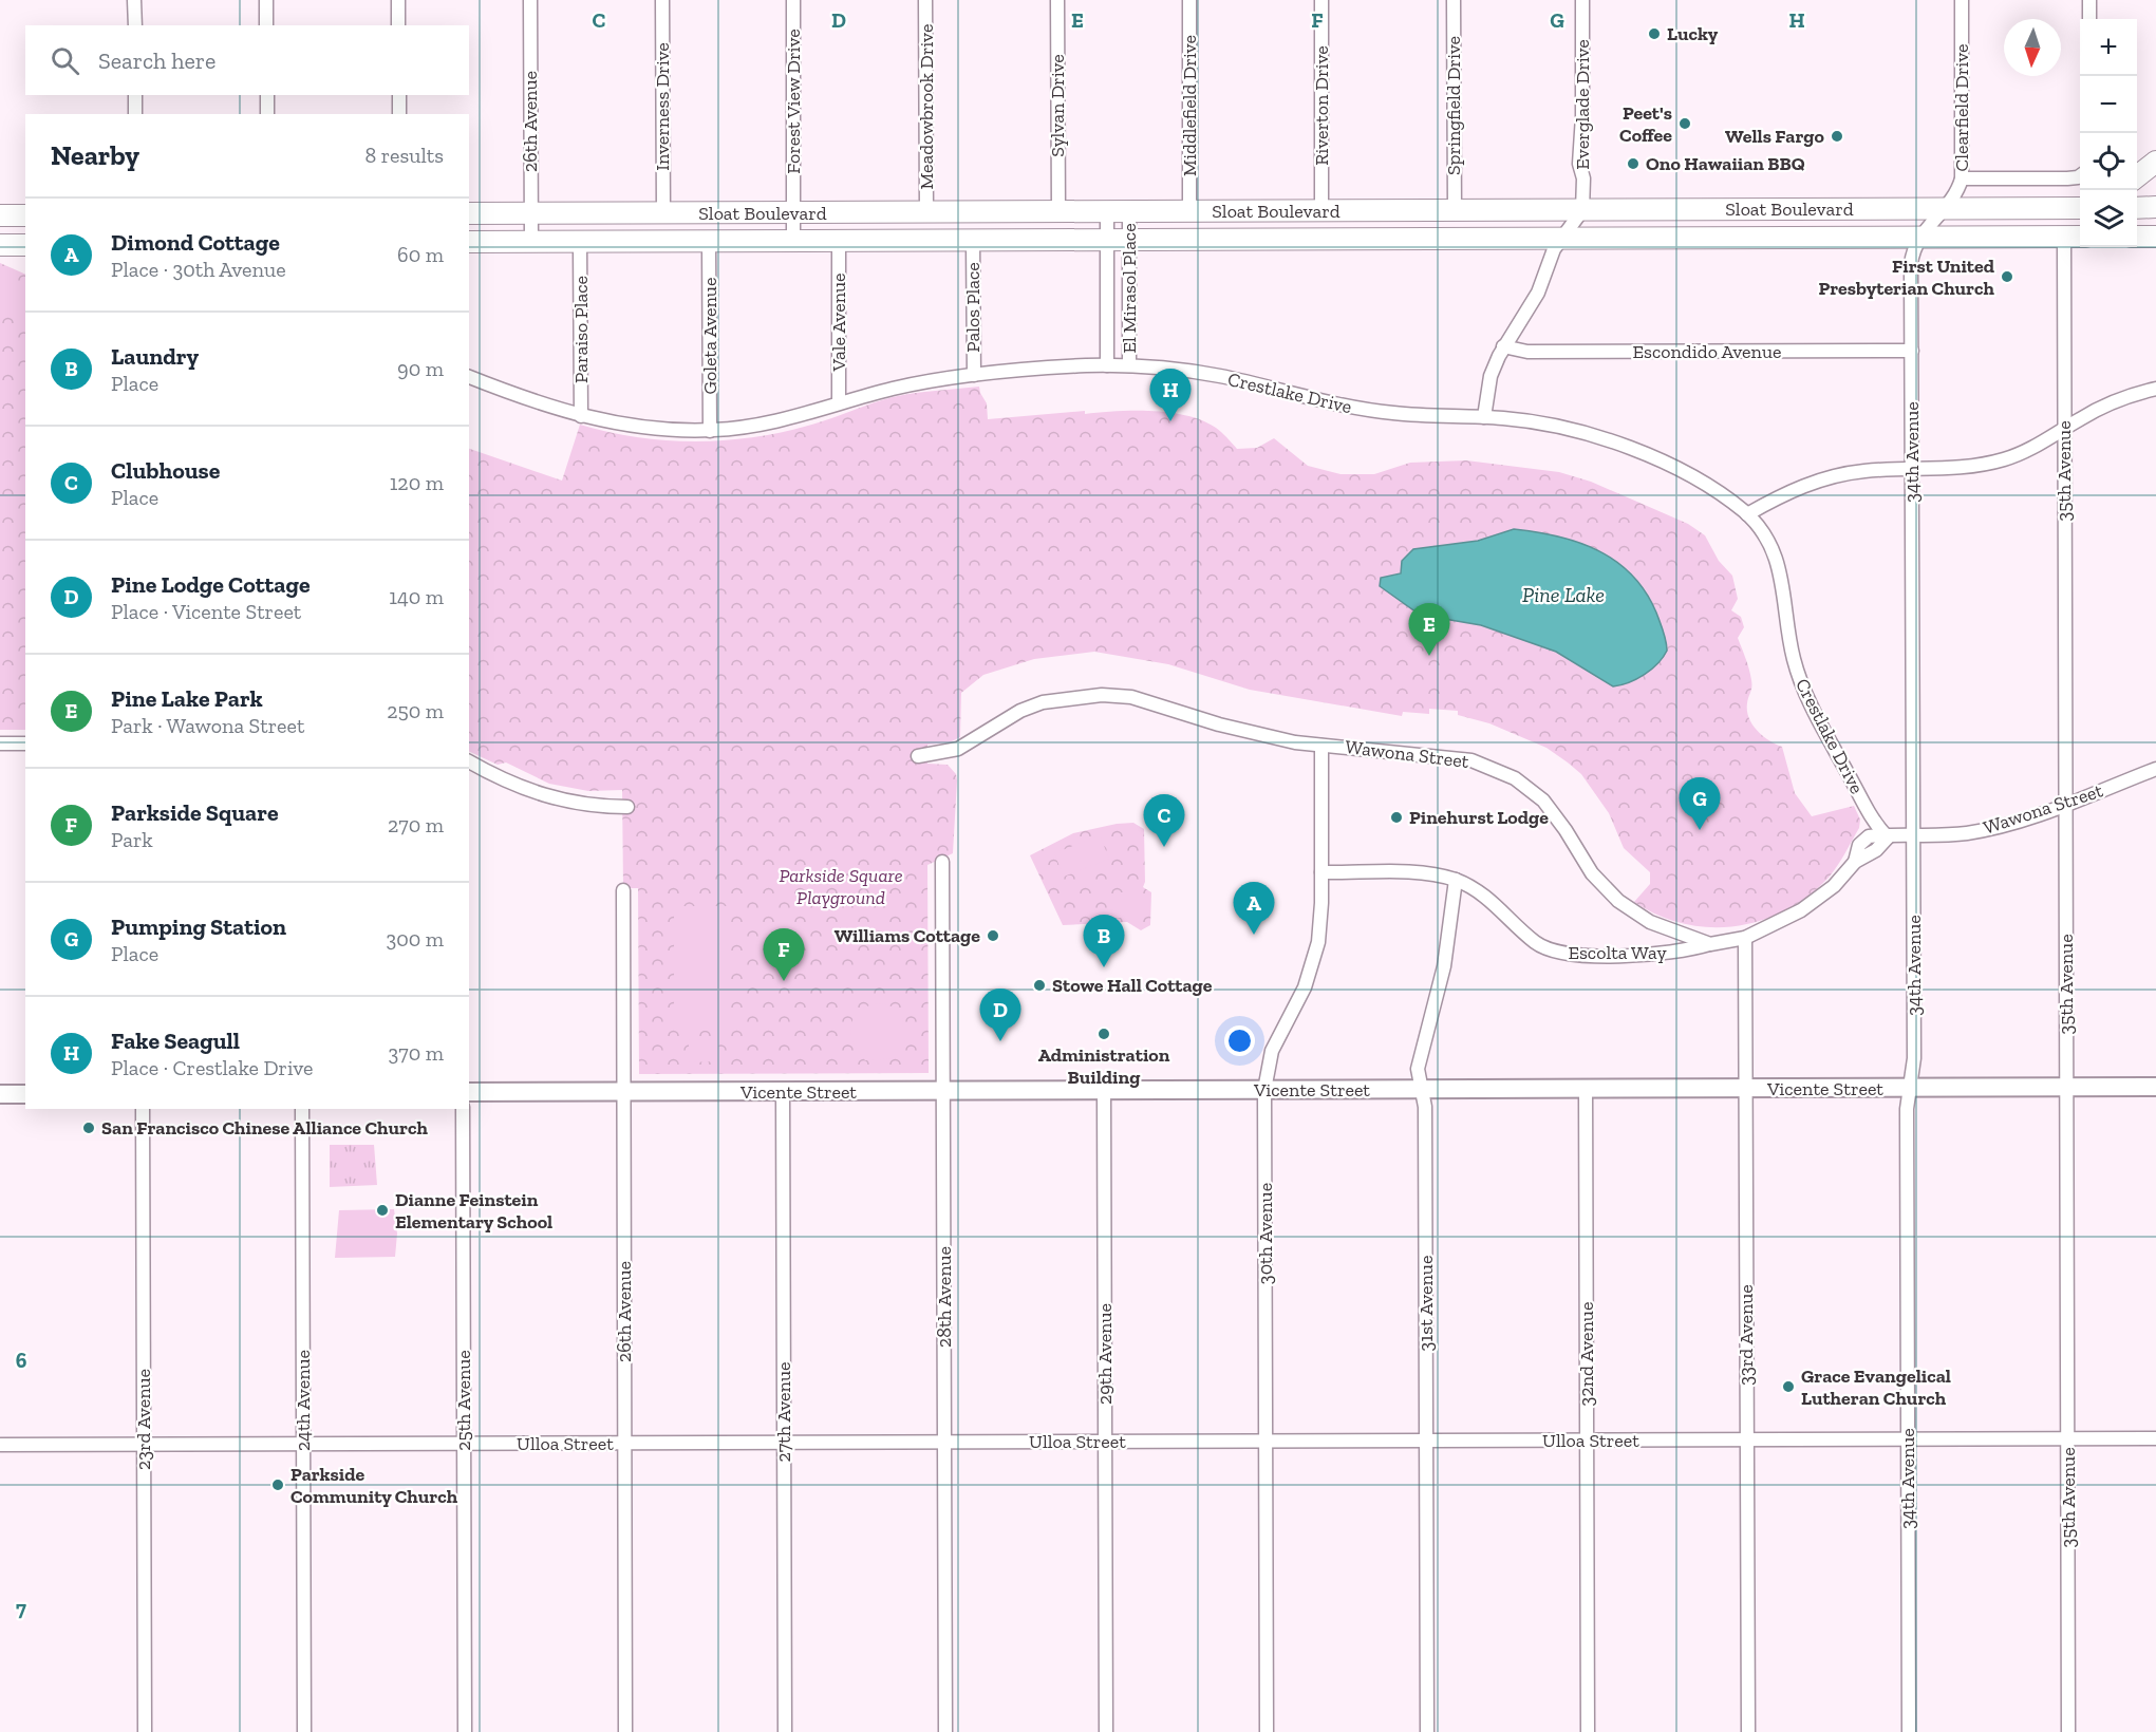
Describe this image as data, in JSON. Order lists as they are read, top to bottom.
{
  "streets": {
    "main road": ["Sloat Boulevard"],
    "street": [
      "Forest View Drive",
      "Everglade Drive",
      "Sylvan Drive",
      "Middlefield Drive",
      "Riverton Drive",
      "Springfield Drive",
      "Inverness Drive",
      "Meadowbrook Drive",
      "Clearfield Drive",
      "26th Avenue",
      "El Mirasol Place",
      "Palos Place",
      "Vale Avenue",
      "Paraiso Place",
      "Goleta Avenue",
      "Escondido Avenue",
      "Crestlake Drive",
      "34th Avenue",
      "35th Avenue",
      "Wawona Street",
      "Escolta Way",
      "Vicente Street",
      "30th Avenue",
      "28th Avenue",
      "31st Avenue",
      "33rd Avenue",
      "29th Avenue",
      "32nd Avenue",
      "24th Avenue",
      "25th Avenue",
      "27th Avenue",
      "23rd Avenue",
      "Ulloa Street"
    ]
  },
  "crossings": [
    ["Forest View Drive", "Sloat Boulevard"],
    ["Everglade Drive", "Sloat Boulevard"],
    ["Sylvan Drive", "Sloat Boulevard"],
    ["Middlefield Drive", "Sloat Boulevard"],
    ["Riverton Drive", "Sloat Boulevard"],
    ["Springfield Drive", "Sloat Boulevard"],
    ["Inverness Drive", "Sloat Boulevard"],
    ["Meadowbrook Drive", "Sloat Boulevard"],
    ["Clearfield Drive", "Sloat Boulevard"],
    ["Clearfield Drive", "34th Avenue"],
    ["26th Avenue", "Sloat Boulevard"],
    ["26th Avenue", "Vicente Street"],
    ["26th Avenue", "Ulloa Street"],
    ["Sloat Boulevard", "El Mirasol Place"],
    ["Sloat Boulevard", "Palos Place"],
    ["Sloat Boulevard", "Vale Avenue"],
    ["Sloat Boulevard", "Paraiso Place"],
    ["Sloat Boulevard", "Goleta Avenue"],
    ["Sloat Boulevard", "34th Avenue"],
    ["Sloat Boulevard", "35th Avenue"],
    ["El Mirasol Place", "Crestlake Drive"],
    ["Palos Place", "Crestlake Drive"],
    ["Vale Avenue", "Crestlake Drive"],
    ["Paraiso Place", "Crestlake Drive"],
    ["Goleta Avenue", "Crestlake Drive"],
    ["Escondido Avenue", "34th Avenue"],
    ["Crestlake Drive", "Wawona Street"],
    ["34th Avenue", "Wawona Street"],
    ["34th Avenue", "Vicente Street"],
    ["34th Avenue", "Ulloa Street"],
    ["35th Avenue", "Wawona Street"],
    ["35th Avenue", "Vicente Street"],
    ["35th Avenue", "Ulloa Street"],
    ["Wawona Street", "Escolta Way"],
    ["Wawona Street", "30th Avenue"],
    ["Wawona Street", "33rd Avenue"],
    ["Escolta Way", "30th Avenue"],
    ["Escolta Way", "31st Avenue"],
    ["Vicente Street", "30th Avenue"],
    ["Vicente Street", "28th Avenue"],
    ["Vicente Street", "31st Avenue"],
    ["Vicente Street", "33rd Avenue"],
    ["Vicente Street", "29th Avenue"],
    ["Vicente Street", "32nd Avenue"],
    ["Vicente Street", "27th Avenue"],
    ["30th Avenue", "Ulloa Street"],
    ["28th Avenue", "Ulloa Street"],
    ["31st Avenue", "Ulloa Street"],
    ["33rd Avenue", "Ulloa Street"],
    ["29th Avenue", "Ulloa Street"],
    ["32nd Avenue", "Ulloa Street"],
    ["24th Avenue", "Ulloa Street"],
    ["25th Avenue", "Ulloa Street"],
    ["27th Avenue", "Ulloa Street"],
    ["23rd Avenue", "Ulloa Street"]
  ],
  "water": ["Pine Lake"],
  "parks": ["Parkside Square Playground"],
  "places": [
    "Lucky",
    "Peet's Coffee",
    "Wells Fargo",
    "Ono Hawaiian BBQ",
    "First United Presbyterian Church",
    "Pinehurst Lodge",
    "Williams Cottage",
    "Stowe Hall Cottage",
    "Administration Building",
    "San Francisco Chinese Alliance Church",
    "Dianne Feinstein Elementary School",
    "Grace Evangelical Lutheran Church",
    "Parkside Community Church"
  ],
  "north": "bottom",
  "page": {
    "map_buttons": ["+", "−"],
    "search": "Search here",
    "heading": ["Nearby", "8 results"],
    "list": [
      {
        "mark": "A",
        "name": "Dimond Cottage",
        "note": "Place · 30th Avenue",
        "value": "60 m"
      },
      {
        "mark": "B",
        "name": "Laundry",
        "note": "Place",
        "value": "90 m"
      },
      {
        "mark": "C",
        "name": "Clubhouse",
        "note": "Place",
        "value": "120 m"
      },
      {
        "mark": "D",
        "name": "Pine Lodge Cottage",
        "note": "Place · Vicente Street",
        "value": "140 m"
      },
      {
        "mark": "E",
        "name": "Pine Lake Park",
        "note": "Park · Wawona Street",
        "value": "250 m"
      },
      {
        "mark": "F",
        "name": "Parkside Square",
        "note": "Park",
        "value": "270 m"
      },
      {
        "mark": "G",
        "name": "Pumping Station",
        "note": "Place",
        "value": "300 m"
      },
      {
        "mark": "H",
        "name": "Fake Seagull",
        "note": "Place · Crestlake Drive",
        "value": "370 m"
      }
    ],
    "pins": [
      "H",
      "E",
      "G",
      "C",
      "A",
      "B",
      "F",
      "D"
    ]
  },
  "grid": {
    "columns": [
      "C",
      "D",
      "E",
      "F",
      "G",
      "H"
    ],
    "rows": ["6", "7"]
  }
}
